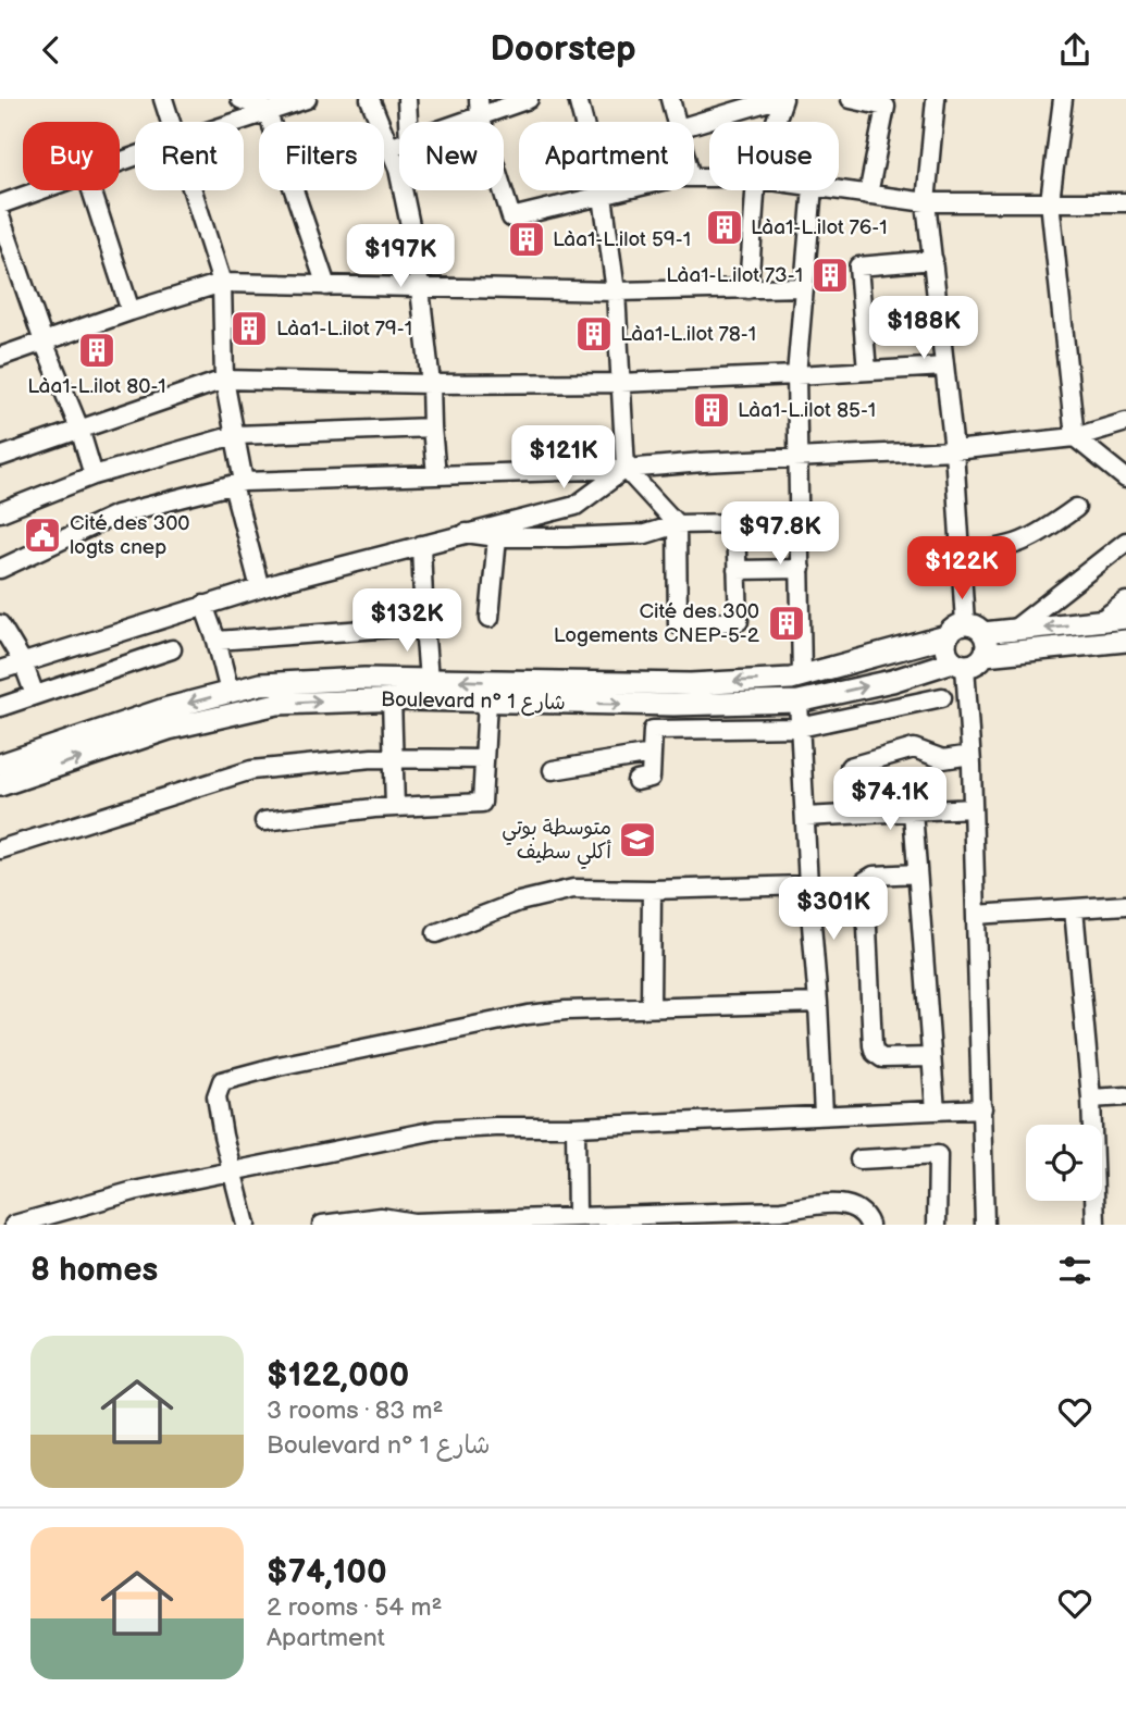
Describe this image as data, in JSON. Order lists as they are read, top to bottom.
{
  "streets": {
    "main road": ["Boulevard n° شارع 1"]
  },
  "places": {
    "building": [
      "Làa1-L.ilot 76-1",
      "Làa1-L.ilot 59-1",
      "Làa1-L.ilot 73-1",
      "Làa1-L.ilot 79-1",
      "Làa1-L.ilot 78-1",
      "Làa1-L.ilot 80-1",
      "Làa1-L.ilot 85-1",
      "Cité des 300 Logements CNEP-5-2"
    ],
    "public building": ["Cité des 300 logts cnep"],
    "school or university": ["متوسطة بوتي أكلي سطيف"]
  },
  "page": {
    "header": "Doorstep",
    "chip": [
      "Buy",
      "Rent",
      "Filters",
      "New",
      "Apartment",
      "House"
    ],
    "price": [
      "$197K",
      "$188K",
      "$121K",
      "$97.8K",
      "$122K",
      "$132K",
      "$74.1K",
      "$301K"
    ],
    "heading": "8 homes",
    "list": [
      {
        "name": "$122,000",
        "note": "3 rooms · 83 m² · Boulevard n° شارع 1"
      },
      {
        "name": "$74,100",
        "note": "2 rooms · 54 m² · Apartment"
      }
    ]
  }
}
